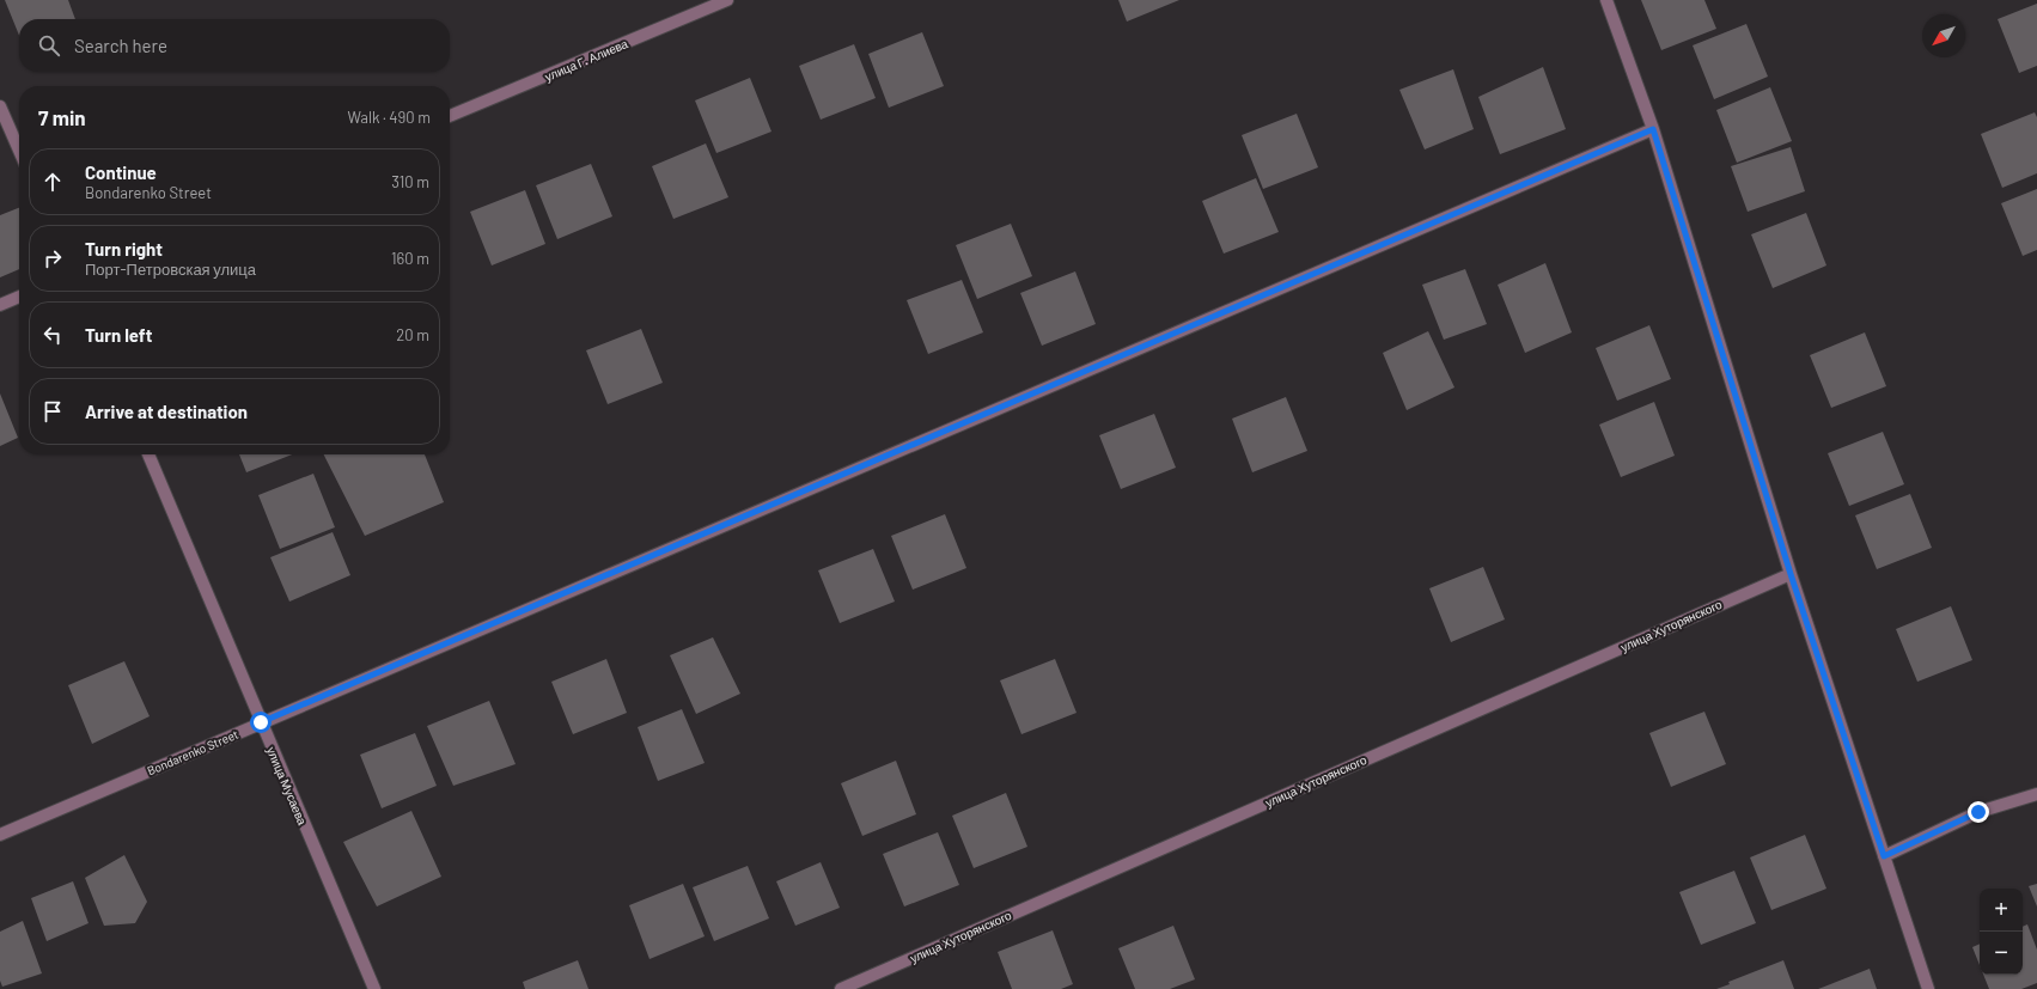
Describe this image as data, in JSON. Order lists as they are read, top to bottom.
{
  "streets": {
    "street": [
      "улица Г. Алиева",
      "улица Хуторянского",
      "Bondarenko Street",
      "улица Мусаева"
    ]
  },
  "crossings": [
    ["Bondarenko Street", "улица Мусаева"]
  ],
  "north": "bottom left",
  "page": {
    "search": "Search here",
    "heading": ["7 min", "Walk · 490 m"],
    "list": [
      ["Continue", "Bondarenko Street", "310 m"],
      ["Turn right", "Порт-Петровская улица", "160 m"],
      ["Turn left", "20 m"],
      "Arrive at destination"
    ],
    "map_buttons": ["+", "−"]
  }
}
